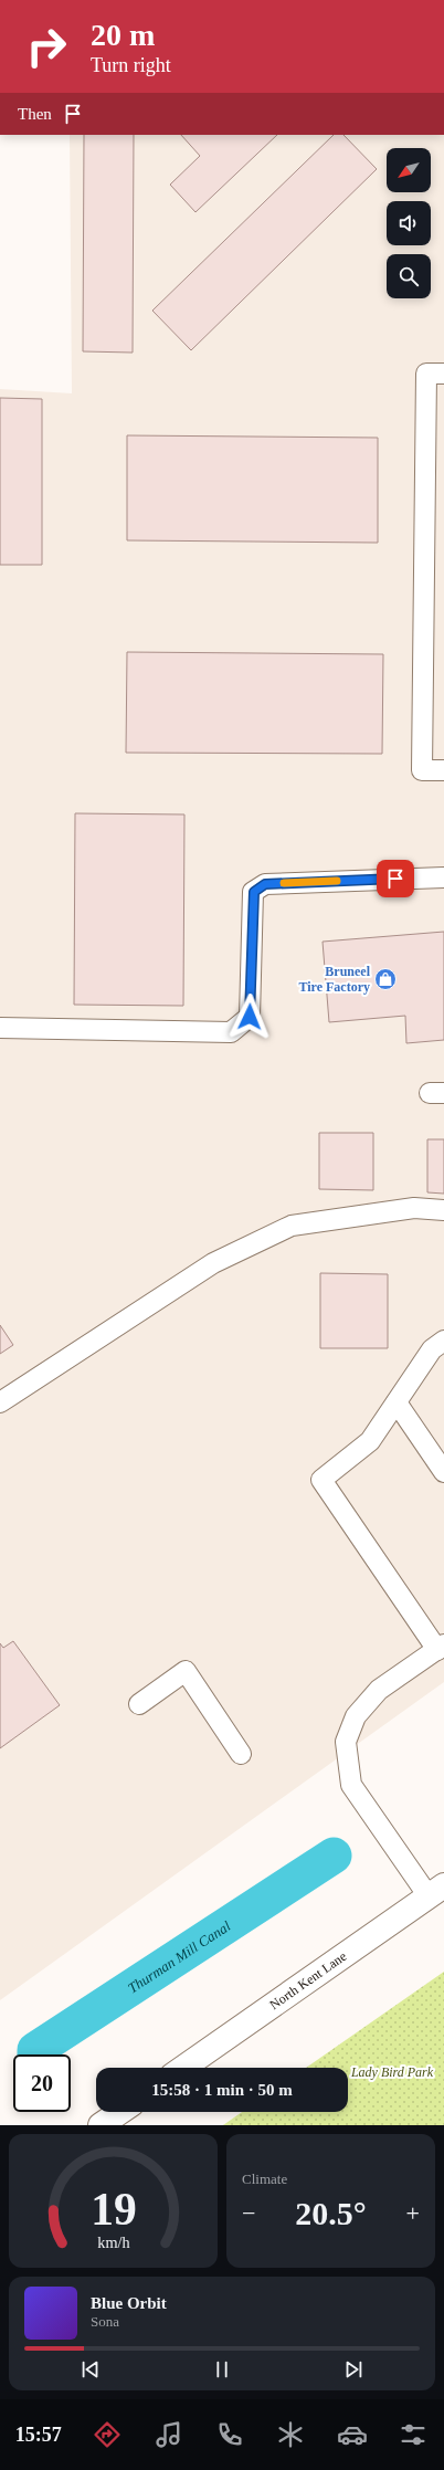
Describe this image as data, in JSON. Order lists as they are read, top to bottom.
{
  "streets": {
    "street": ["North Kent Lane"]
  },
  "water": ["Thurman Mill Canal"],
  "parks": ["Lady Bird Park"],
  "places": {
    "shop": ["Bruneel Tire Factory"]
  },
  "north": "bottom left",
  "page": {
    "turn": ["20 m", "Turn right"],
    "then": "Then",
    "limit": "20",
    "trip": "15:58 · 1 min · 50 m",
    "tile": "Climate",
    "heat": ["−", "20.5°", "+"],
    "song": ["Blue Orbit", "Sona"],
    "tabs": "15:57",
    "gauge": ["19", "km/h"]
  }
}
